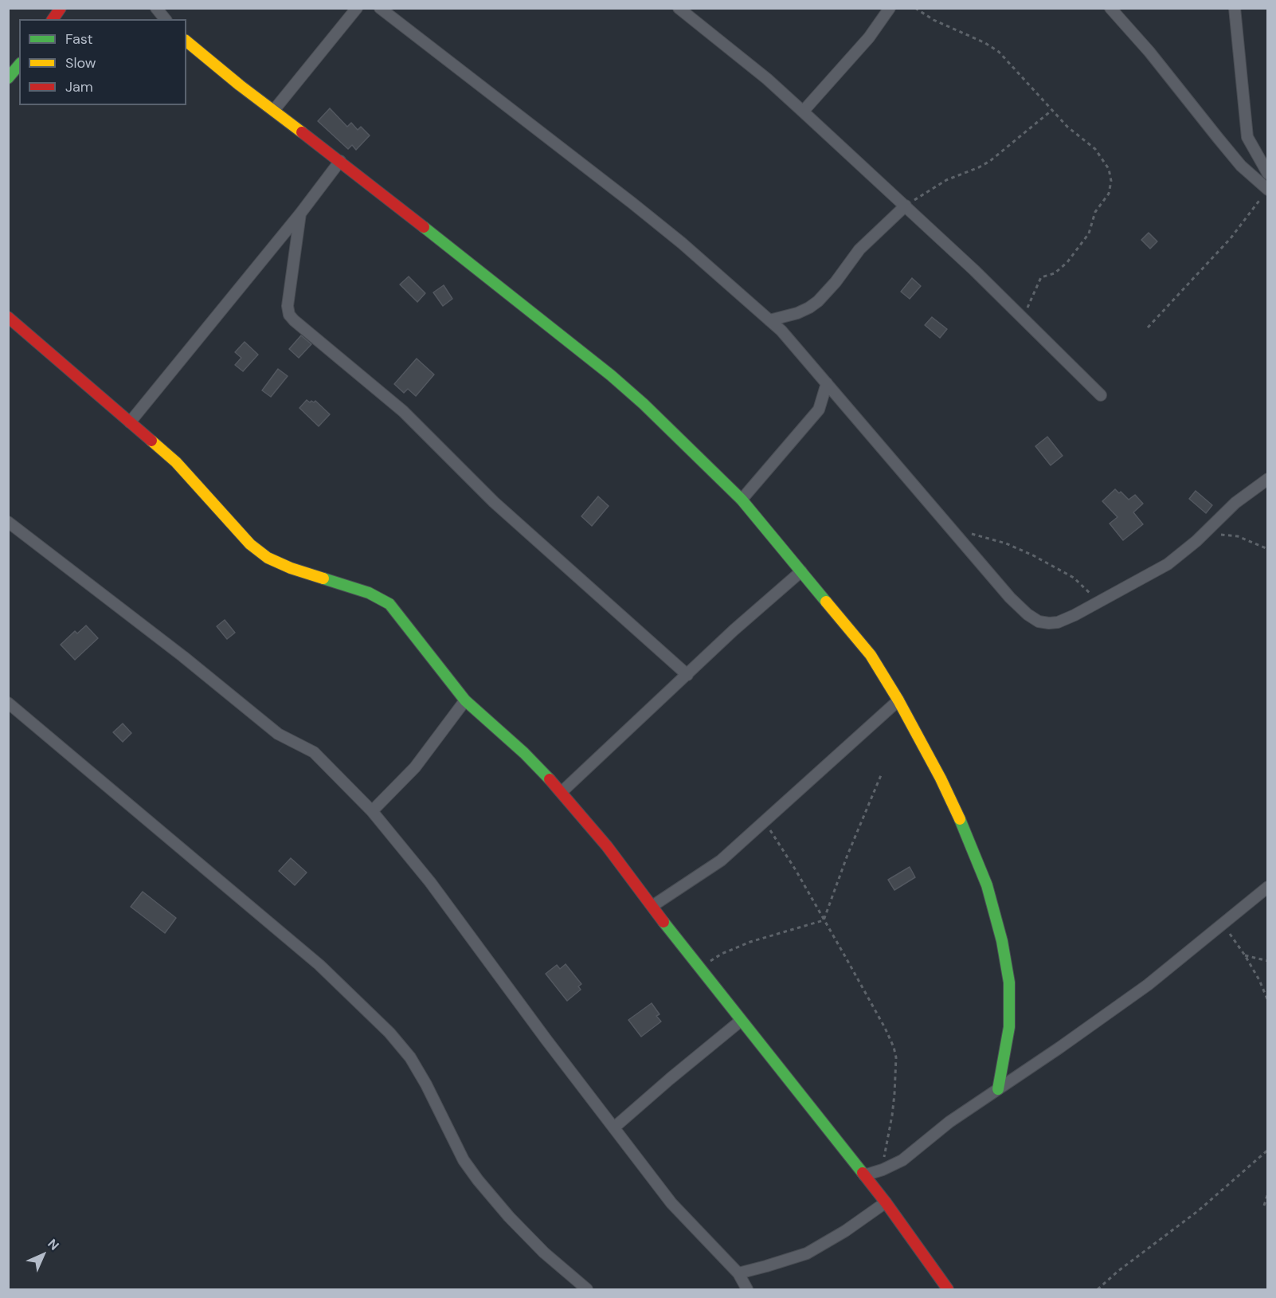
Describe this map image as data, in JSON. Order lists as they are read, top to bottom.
{
  "legend": ["Fast", "Slow", "Jam"],
  "north": "top right"
}
